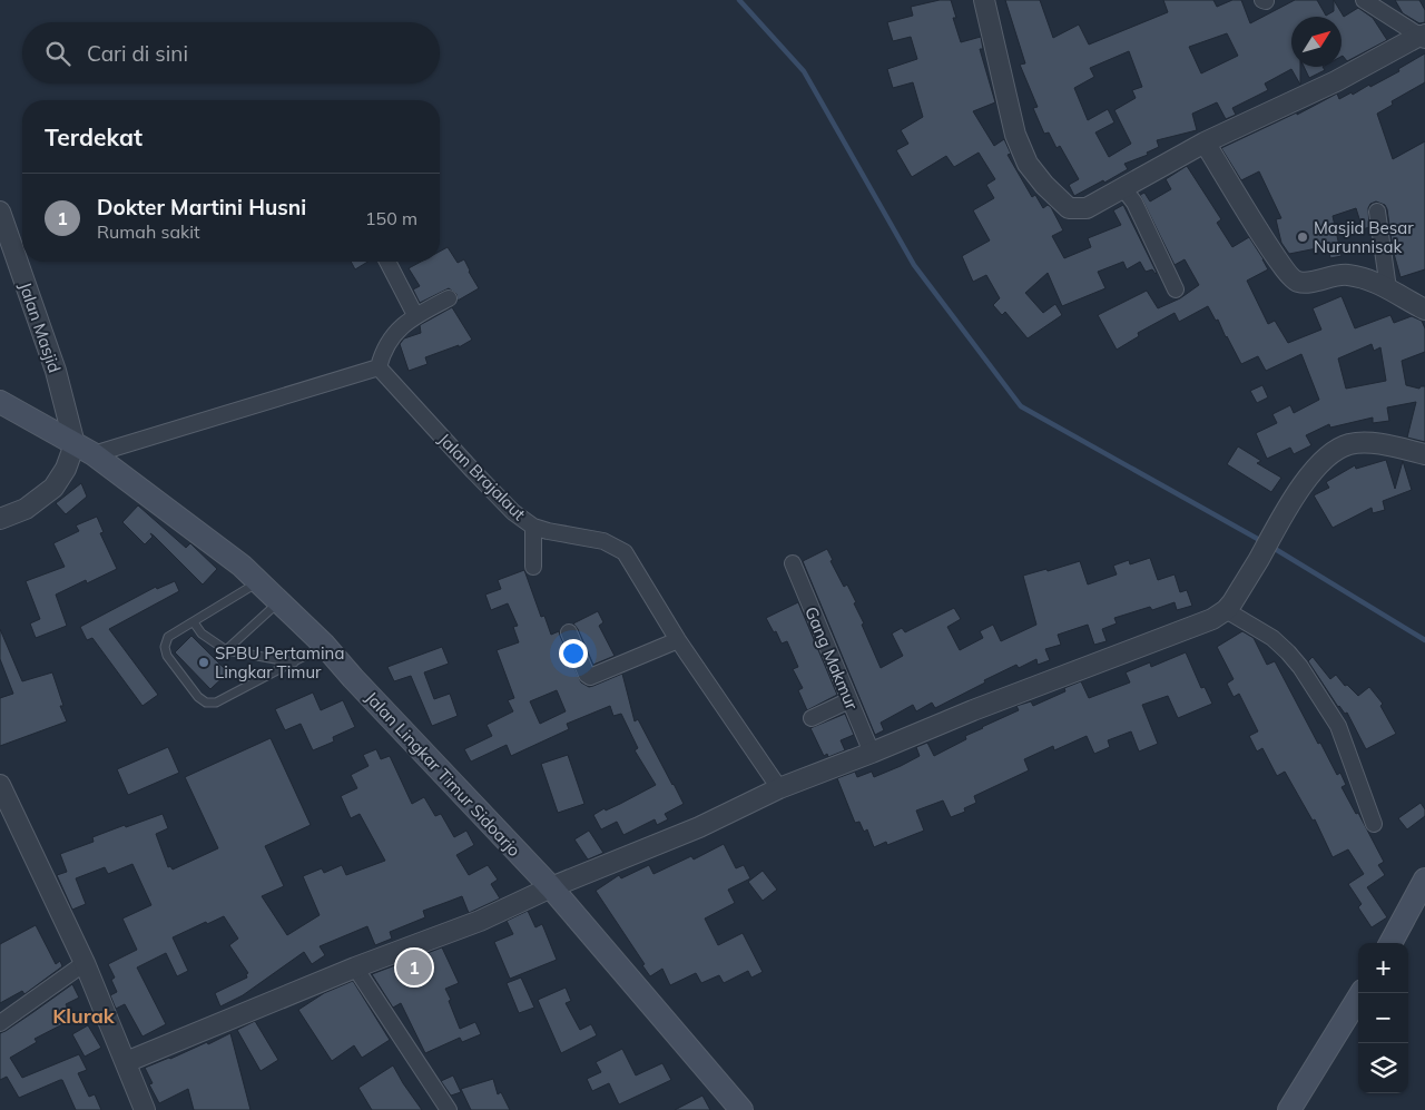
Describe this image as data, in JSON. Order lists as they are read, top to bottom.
{
  "streets": {
    "main road": ["Jalan Lingkar Timur Sidoarjo"],
    "street": ["Jalan Masjid", "Jalan Brajalaut", "Gang Makmur"]
  },
  "crossings": [
    ["Jalan Masjid", "Jalan Lingkar Timur Sidoarjo"]
  ],
  "districts": ["Klurak"],
  "places": ["Masjid Besar Nurunnisak", "SPBU Pertamina Lingkar Timur"],
  "north": "top right",
  "page": {
    "search": "Cari di sini",
    "heading": "Terdekat",
    "list": [
      {
        "mark": "1",
        "name": "Dokter Martini Husni",
        "note": "Rumah sakit",
        "value": "150 m"
      }
    ],
    "map_buttons": ["+", "−"],
    "pins": "1"
  }
}
